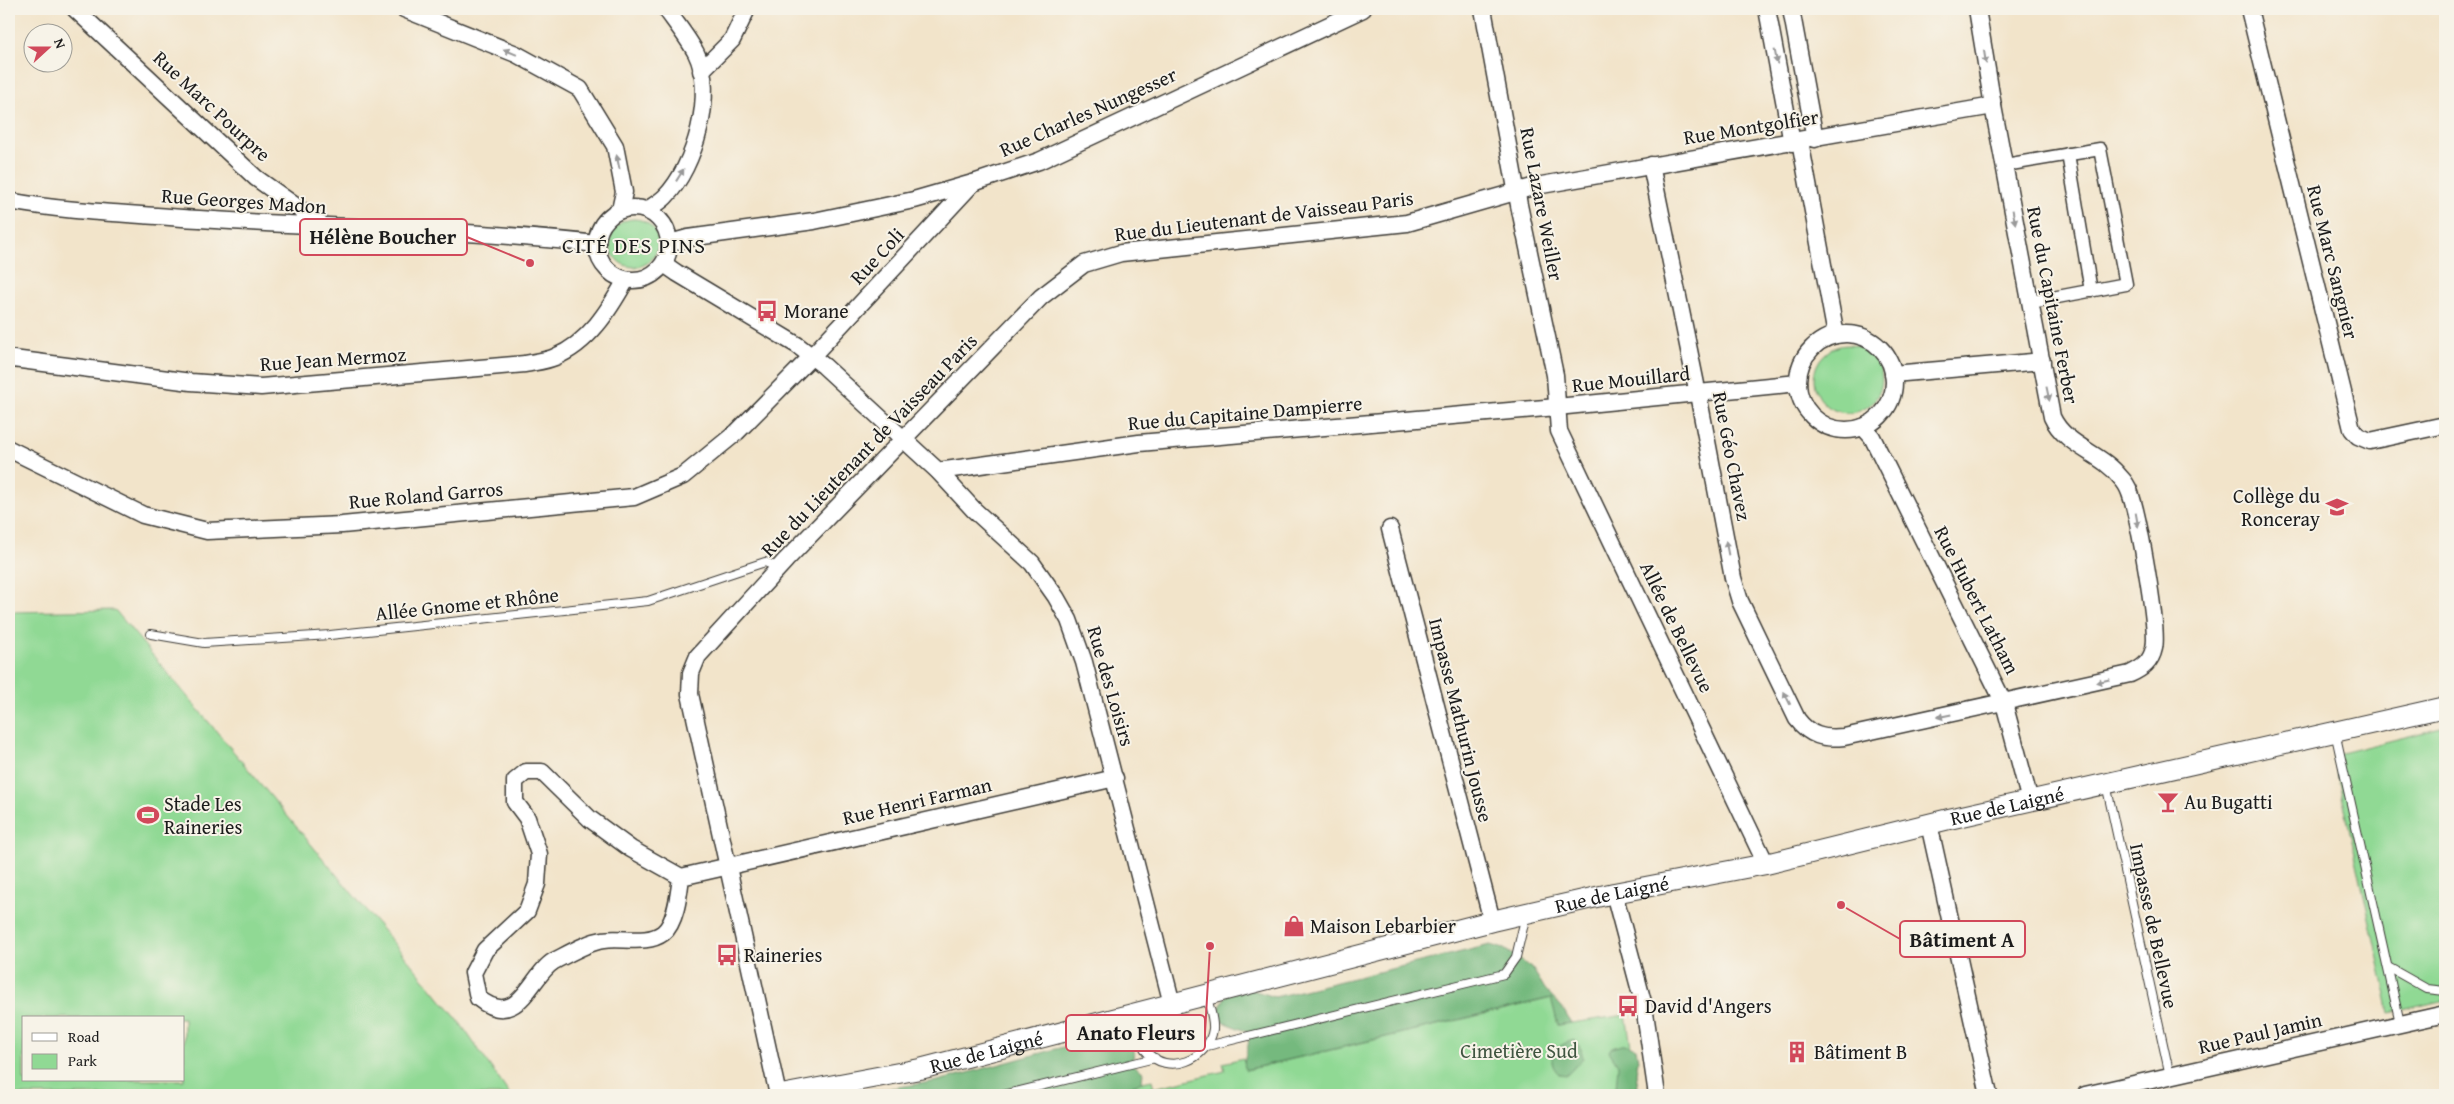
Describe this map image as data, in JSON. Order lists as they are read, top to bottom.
{
  "streets": {
    "street": [
      "Rue Marc Pourpre",
      "Rue Charles Nungesser",
      "Rue Montgolfier",
      "Rue Georges Madon",
      "Rue Lazare Weiller",
      "Rue du Lieutenant de Vaisseau Paris",
      "Rue Coli",
      "Rue Marc Sangnier",
      "Rue du Capitaine Ferber",
      "Rue Jean Mermoz",
      "Rue Mouillard",
      "Rue du Capitaine Dampierre",
      "Rue Géo Chavez",
      "Rue Roland Garros",
      "Rue Hubert Latham",
      "Allée de Bellevue",
      "Rue des Loisirs",
      "Impasse Mathurin Jousse",
      "Rue Henri Farman",
      "Rue de Laigné",
      "Rue Paul Jamin"
    ],
    "lane": ["Allée Gnome et Rhône", "Impasse de Bellevue"]
  },
  "crossings": [
    ["Rue Marc Pourpre", "Rue Georges Madon"],
    ["Rue Charles Nungesser", "Rue Georges Madon"],
    ["Rue Charles Nungesser", "Rue Coli"],
    ["Rue Charles Nungesser", "Rue Jean Mermoz"],
    ["Rue Charles Nungesser", "Rue des Loisirs"],
    ["Rue Montgolfier", "Rue Lazare Weiller"],
    ["Rue Montgolfier", "Rue du Lieutenant de Vaisseau Paris"],
    ["Rue Montgolfier", "Rue du Capitaine Ferber"],
    ["Rue Montgolfier", "Rue Géo Chavez"],
    ["Rue Georges Madon", "Rue Jean Mermoz"],
    ["Rue Georges Madon", "Rue des Loisirs"],
    ["Rue Lazare Weiller", "Rue du Lieutenant de Vaisseau Paris"],
    ["Rue Lazare Weiller", "Rue Mouillard"],
    ["Rue Lazare Weiller", "Rue du Capitaine Dampierre"],
    ["Rue Lazare Weiller", "Allée de Bellevue"],
    ["Rue du Lieutenant de Vaisseau Paris", "Allée Gnome et Rhône"],
    ["Rue du Lieutenant de Vaisseau Paris", "Rue des Loisirs"],
    ["Rue du Lieutenant de Vaisseau Paris", "Rue Henri Farman"],
    ["Rue du Lieutenant de Vaisseau Paris", "Rue de Laigné"],
    ["Rue Coli", "Rue Roland Garros"],
    ["Rue Coli", "Rue des Loisirs"],
    ["Rue du Capitaine Ferber", "Rue Géo Chavez"],
    ["Rue du Capitaine Ferber", "Rue Hubert Latham"],
    ["Rue Jean Mermoz", "Rue des Loisirs"],
    ["Rue Mouillard", "Rue du Capitaine Dampierre"],
    ["Rue Mouillard", "Rue Géo Chavez"],
    ["Rue Mouillard", "Rue Hubert Latham"],
    ["Rue Mouillard", "Allée de Bellevue"],
    ["Rue du Capitaine Dampierre", "Allée de Bellevue"],
    ["Rue du Capitaine Dampierre", "Rue des Loisirs"],
    ["Rue Géo Chavez", "Rue Hubert Latham"],
    ["Rue Roland Garros", "Rue des Loisirs"],
    ["Rue Hubert Latham", "Rue de Laigné"],
    ["Allée de Bellevue", "Rue de Laigné"],
    ["Rue des Loisirs", "Rue Henri Farman"],
    ["Rue des Loisirs", "Rue de Laigné"],
    ["Impasse Mathurin Jousse", "Rue de Laigné"],
    ["Rue de Laigné", "Impasse de Bellevue"],
    ["Impasse de Bellevue", "Rue Paul Jamin"]
  ],
  "districts": ["CITÉ DES PINS"],
  "parks": ["Cimetière Sud"],
  "places": {
    "other": ["Hélène Boucher", "Bâtiment A", "Anato Fleurs"],
    "bus stop": ["Morane", "Raineries", "David d'Angers"],
    "school or university": ["Collège du Ronceray"],
    "bar": ["Au Bugatti"],
    "sports": ["Stade Les Raineries"],
    "shop": ["Maison Lebarbier"],
    "building": ["Bâtiment B"]
  },
  "legend": ["Road", "Park"],
  "north": "right"
}
